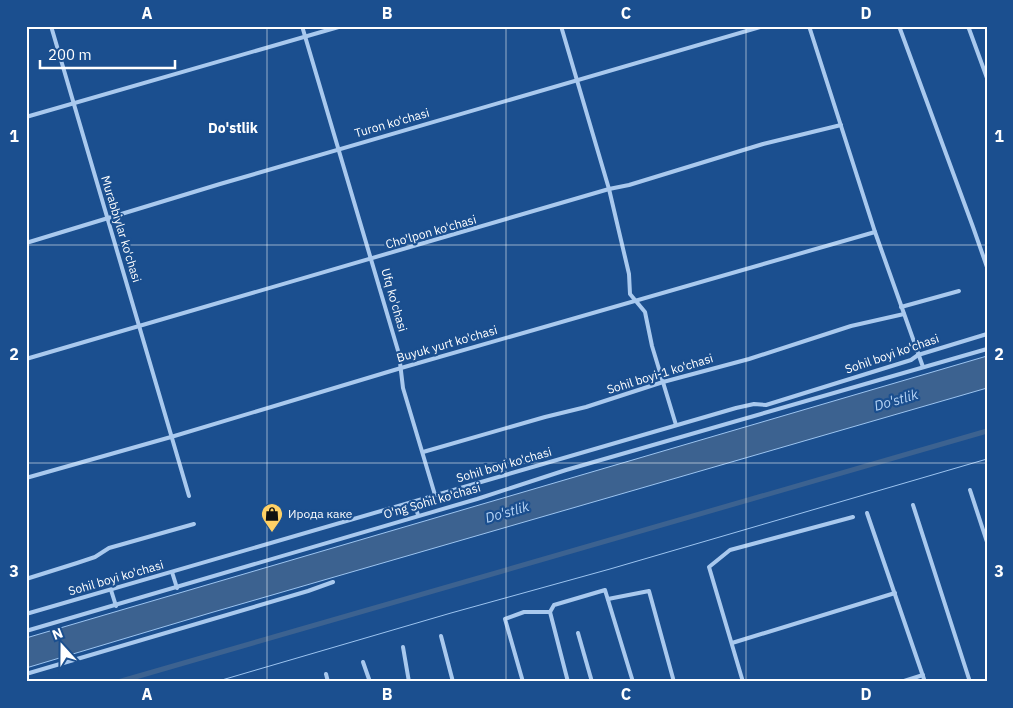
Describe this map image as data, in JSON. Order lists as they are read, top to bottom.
{
  "streets": {
    "street": [
      "Turon ko'chasi",
      "Murabbiylar ko'chasi",
      "Cho'lpon ko'chasi",
      "Ufq ko'chasi",
      "Buyuk yurt ko'chasi",
      "Sohil boyi ko'chasi",
      "Sohil boyi-1 ko'chasi",
      "O'ng Sohil ko'chasi"
    ]
  },
  "crossings": [
    ["Turon ko'chasi", "Murabbiylar ko'chasi"],
    ["Turon ko'chasi", "Ufq ko'chasi"],
    ["Murabbiylar ko'chasi", "Cho'lpon ko'chasi"],
    ["Murabbiylar ko'chasi", "Buyuk yurt ko'chasi"],
    ["Cho'lpon ko'chasi", "Ufq ko'chasi"],
    ["Ufq ko'chasi", "Buyuk yurt ko'chasi"],
    ["Ufq ko'chasi", "Sohil boyi ko'chasi"],
    ["Ufq ko'chasi", "Sohil boyi-1 ko'chasi"]
  ],
  "districts": ["Do'stlik"],
  "water": ["Do'stlik"],
  "places": {
    "shop": ["Ирода каке"]
  },
  "scale_bar": "200 m",
  "north": "top",
  "grid": {
    "columns": [
      "A",
      "B",
      "C",
      "D"
    ],
    "rows": ["1", "2", "3"]
  }
}
